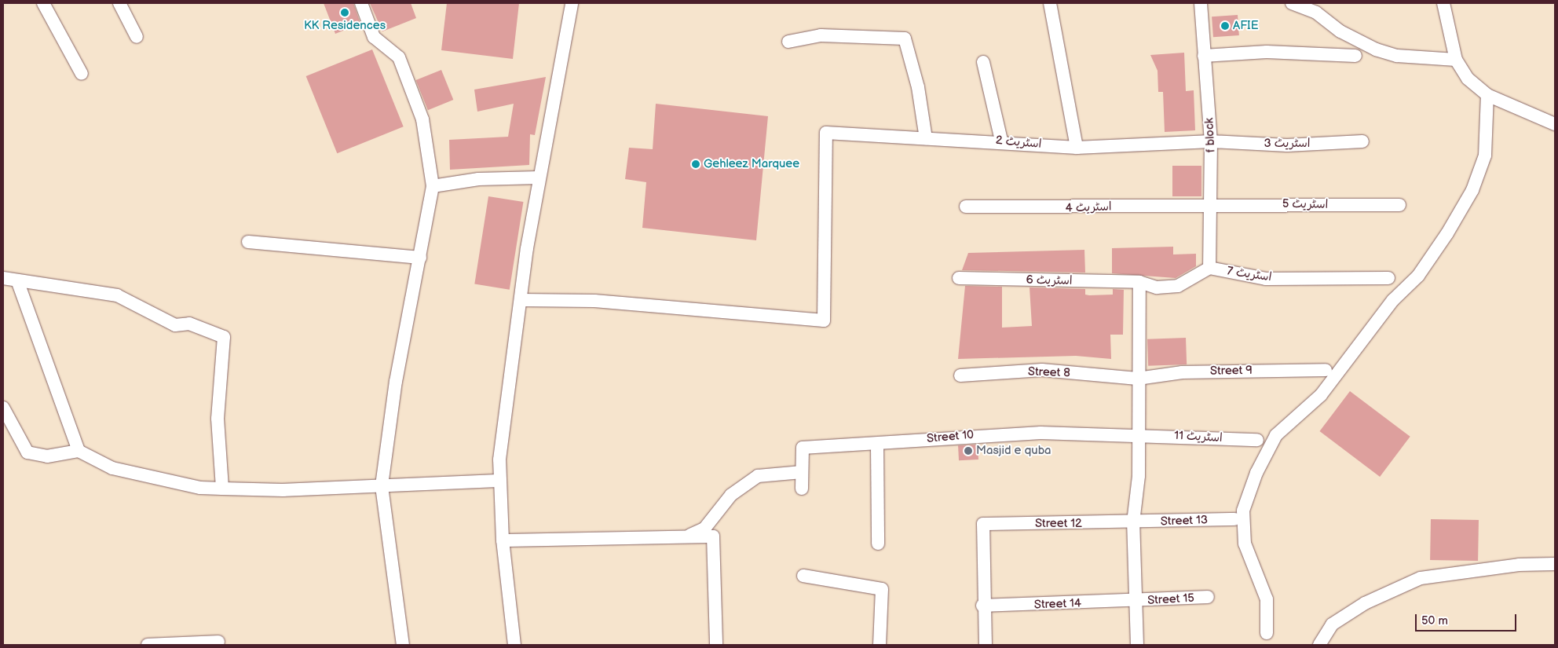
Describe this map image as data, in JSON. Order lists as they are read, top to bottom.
{
  "streets": {
    "street": [
      "f block",
      "اسٹریٹ 2",
      "اسٹریٹ 3",
      "اسٹریٹ 5",
      "اسٹریٹ 4",
      "اسٹریٹ 7",
      "اسٹریٹ 6",
      "Street 9",
      "Street 8",
      "Street 10",
      "اسٹریٹ 11",
      "Street 13",
      "Street 12",
      "Street 15",
      "Street 14"
    ]
  },
  "crossings": [
    ["f block", "اسٹریٹ 2"],
    ["f block", "اسٹریٹ 3"],
    ["f block", "اسٹریٹ 5"],
    ["f block", "اسٹریٹ 4"],
    ["f block", "اسٹریٹ 7"],
    ["اسٹریٹ 2", "اسٹریٹ 3"],
    ["اسٹریٹ 5", "اسٹریٹ 4"],
    ["Street 9", "Street 8"],
    ["Street 10", "اسٹریٹ 11"],
    ["Street 13", "Street 12"],
    ["Street 12", "Street 14"],
    ["Street 15", "Street 14"]
  ],
  "places": [
    "KK Residences",
    "AFIE",
    "Gehleez Marquee",
    "Masjid e quba"
  ],
  "scale_bar": "50 m"
}
